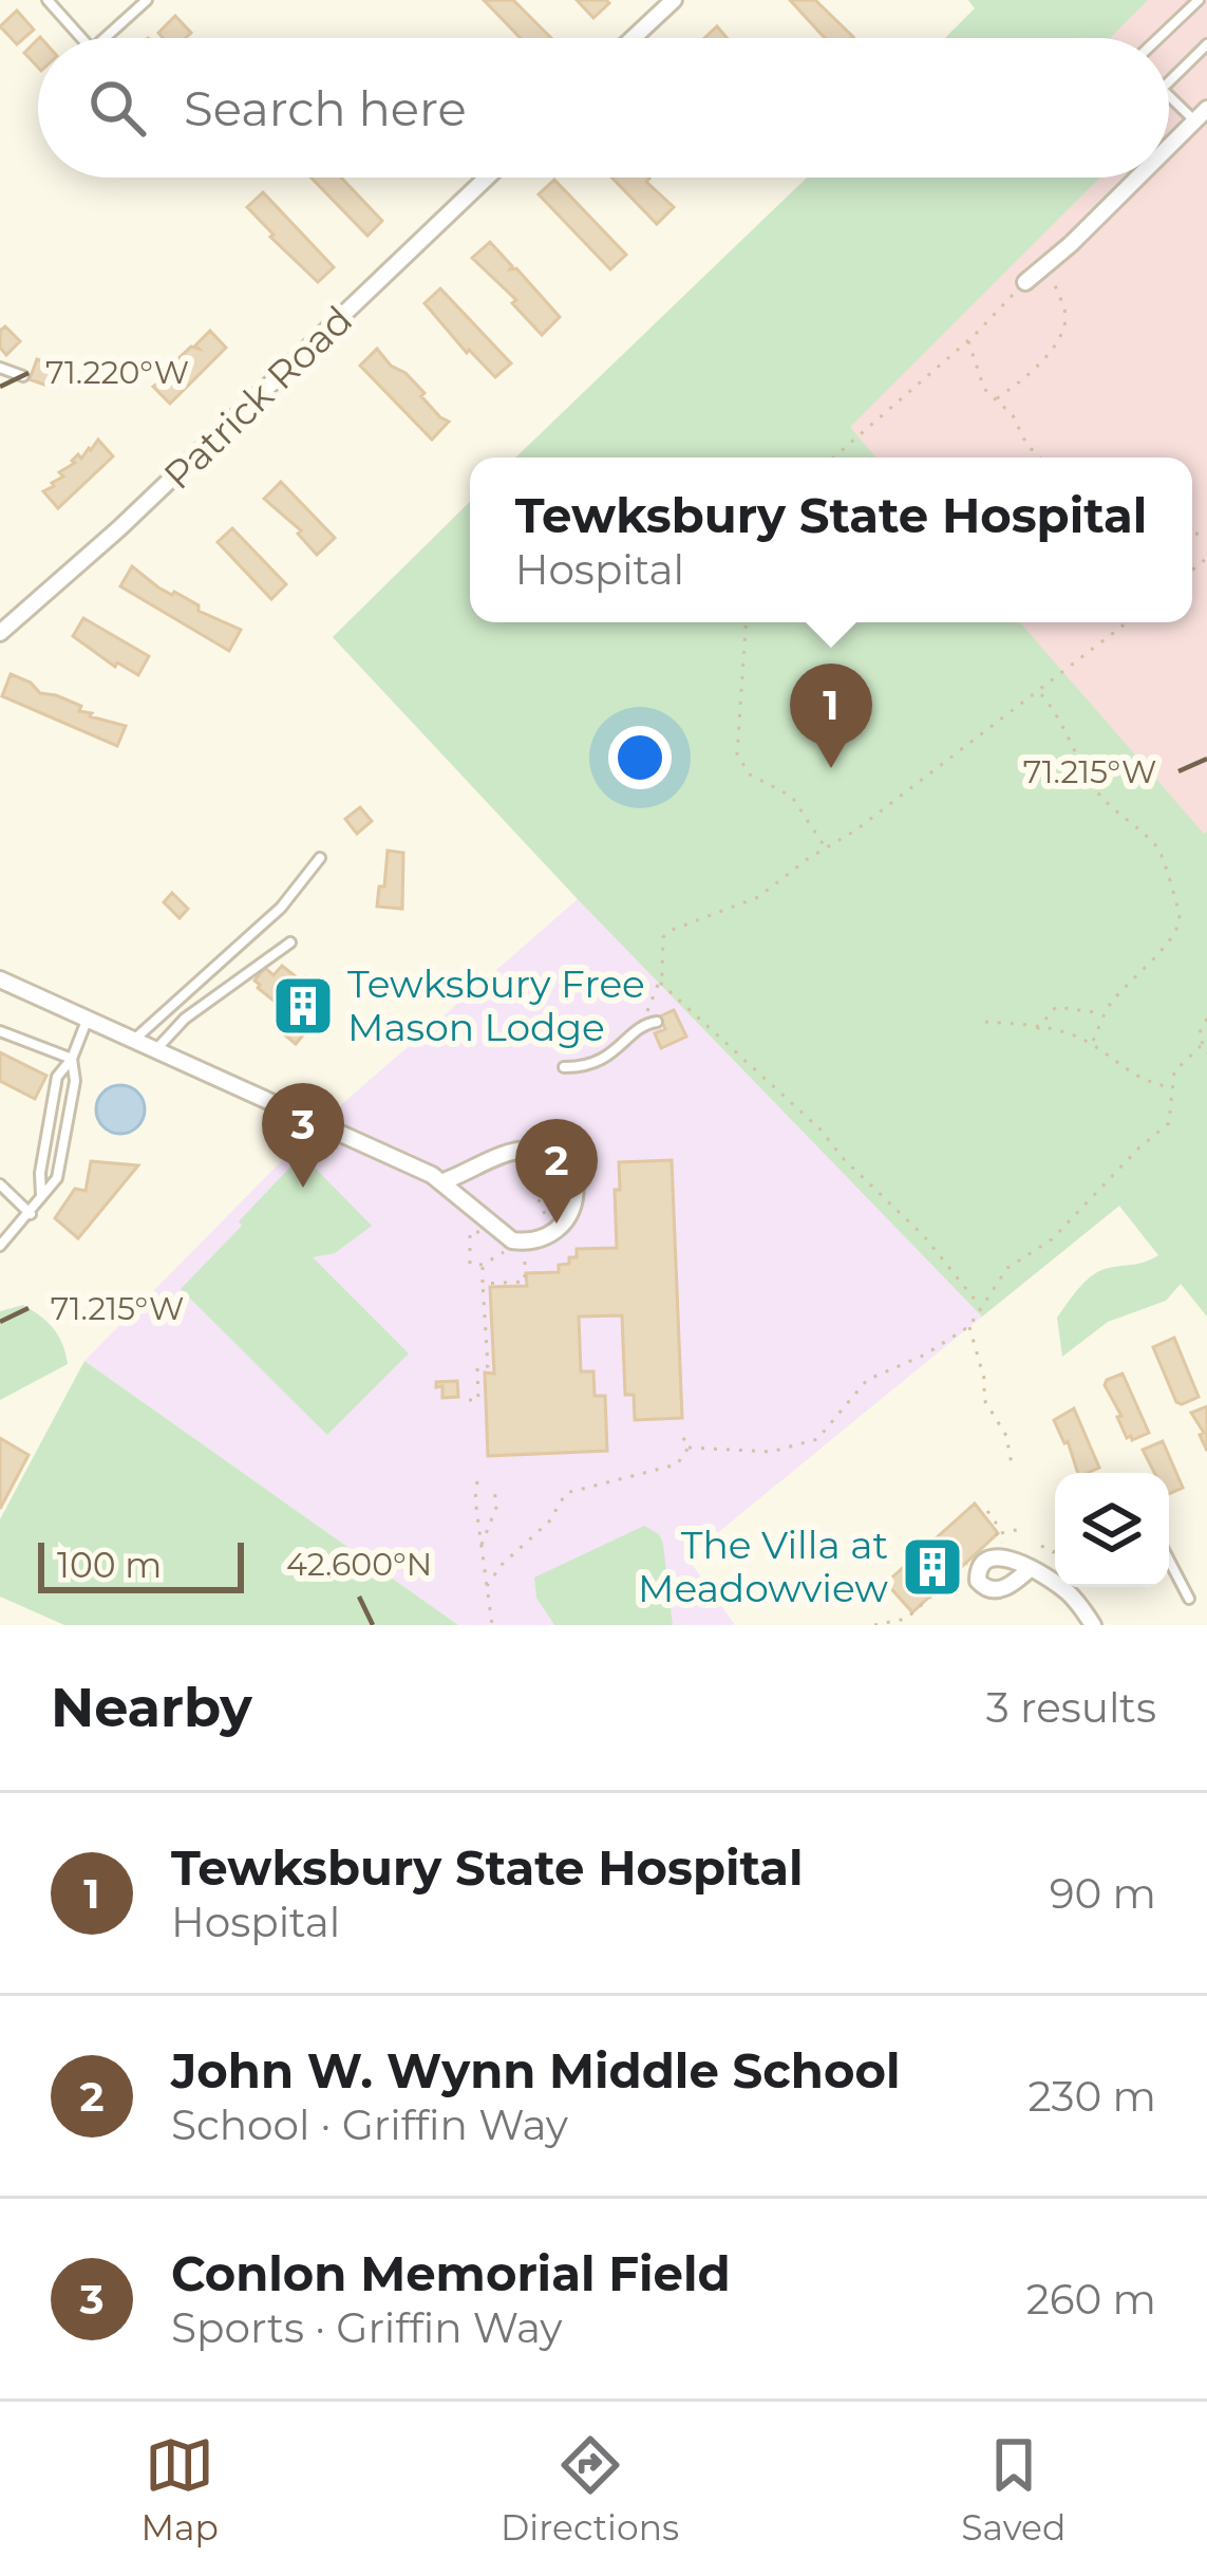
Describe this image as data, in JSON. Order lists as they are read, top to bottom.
{
  "streets": {
    "street": ["Patrick Road"]
  },
  "places": {
    "building": ["Tewksbury Free Mason Lodge", "The Villa at Meadowview"]
  },
  "scale_bar": "100 m",
  "page": {
    "search": "Search here",
    "popup": ["Tewksbury State Hospital", "Hospital"],
    "pins": ["1", "3", "2"],
    "scale": "100 m",
    "heading": ["Nearby", "3 results"],
    "list": [
      {
        "mark": "1",
        "name": "Tewksbury State Hospital",
        "note": "Hospital",
        "value": "90 m"
      },
      {
        "mark": "2",
        "name": "John W. Wynn Middle School",
        "note": "School · Griffin Way",
        "value": "230 m"
      },
      {
        "mark": "3",
        "name": "Conlon Memorial Field",
        "note": "Sports · Griffin Way",
        "value": "260 m"
      }
    ],
    "nav": ["Map", "Directions", "Saved"]
  },
  "coordinates": ["71.220°W", "71.215°W", "42.600°N"]
}
